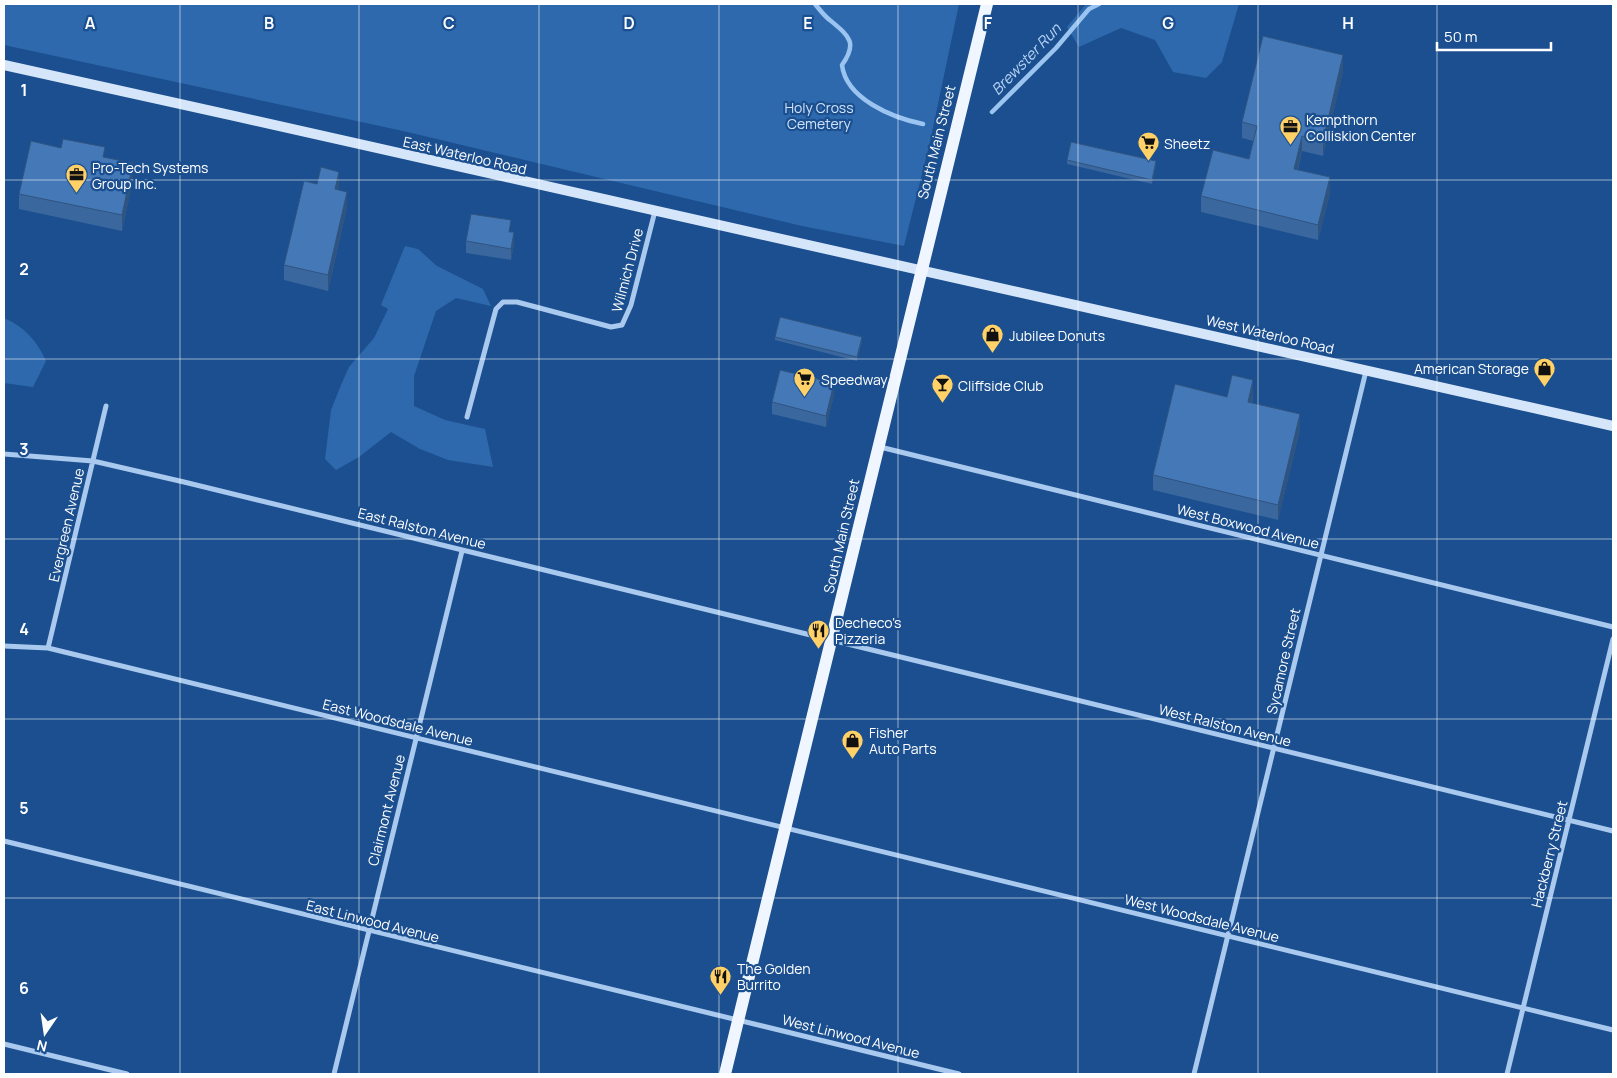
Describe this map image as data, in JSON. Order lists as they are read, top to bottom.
{
  "streets": {
    "main road": ["South Main Street", "East Waterloo Road", "West Waterloo Road"],
    "street": [
      "Wilmich Drive",
      "Evergreen Avenue",
      "West Boxwood Avenue",
      "East Ralston Avenue",
      "Sycamore Street",
      "East Woodsdale Avenue",
      "West Ralston Avenue",
      "Clairmont Avenue",
      "Hackberry Street",
      "West Woodsdale Avenue",
      "East Linwood Avenue",
      "West Linwood Avenue"
    ]
  },
  "crossings": [
    ["South Main Street", "East Waterloo Road"],
    ["South Main Street", "West Waterloo Road"],
    ["South Main Street", "West Boxwood Avenue"],
    ["South Main Street", "East Ralston Avenue"],
    ["South Main Street", "East Woodsdale Avenue"],
    ["South Main Street", "West Ralston Avenue"],
    ["South Main Street", "West Woodsdale Avenue"],
    ["South Main Street", "East Linwood Avenue"],
    ["South Main Street", "West Linwood Avenue"],
    ["East Waterloo Road", "Wilmich Drive"],
    ["East Waterloo Road", "West Waterloo Road"],
    ["West Waterloo Road", "Sycamore Street"],
    ["Evergreen Avenue", "East Ralston Avenue"],
    ["Evergreen Avenue", "East Woodsdale Avenue"],
    ["West Boxwood Avenue", "Sycamore Street"],
    ["East Ralston Avenue", "West Ralston Avenue"],
    ["East Ralston Avenue", "Clairmont Avenue"],
    ["Sycamore Street", "West Ralston Avenue"],
    ["Sycamore Street", "West Woodsdale Avenue"],
    ["East Woodsdale Avenue", "Clairmont Avenue"],
    ["East Woodsdale Avenue", "West Woodsdale Avenue"],
    ["West Ralston Avenue", "Hackberry Street"],
    ["Clairmont Avenue", "East Linwood Avenue"],
    ["Hackberry Street", "West Woodsdale Avenue"],
    ["East Linwood Avenue", "West Linwood Avenue"]
  ],
  "water": ["Brewster Run"],
  "parks": ["Holy Cross Cemetery"],
  "places": {
    "office": ["Kempthorn Colliskion Center", "Pro-Tech Systems Group Inc."],
    "supermarket": ["Sheetz", "Speedway"],
    "shop": ["Jubilee Donuts", "American Storage", "Fisher Auto Parts"],
    "bar": ["Cliffside Club"],
    "restaurant": ["Decheco's Pizzeria", "The Golden Burrito"]
  },
  "scale_bar": "50 m",
  "north": "bottom",
  "grid": {
    "columns": [
      "A",
      "B",
      "C",
      "D",
      "E",
      "F",
      "G",
      "H"
    ],
    "rows": [
      "1",
      "2",
      "3",
      "4",
      "5",
      "6"
    ]
  }
}
